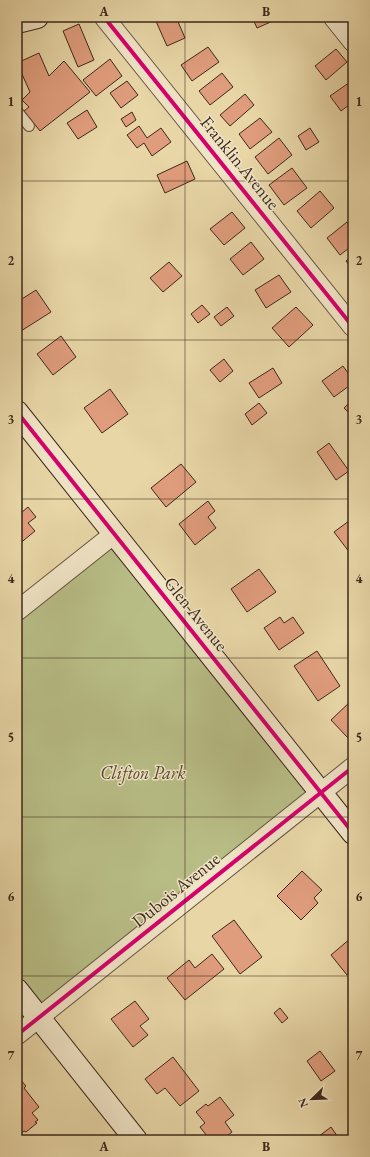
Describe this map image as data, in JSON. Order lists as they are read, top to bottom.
{
  "streets": {
    "street": ["Franklin Avenue", "Glen Avenue", "Dubois Avenue"]
  },
  "crossings": [
    ["Glen Avenue", "Dubois Avenue"]
  ],
  "parks": ["Clifton Park"],
  "north": "bottom left",
  "grid": {
    "columns": ["A", "B"],
    "rows": [
      "1",
      "2",
      "3",
      "4",
      "5",
      "6",
      "7"
    ]
  }
}
